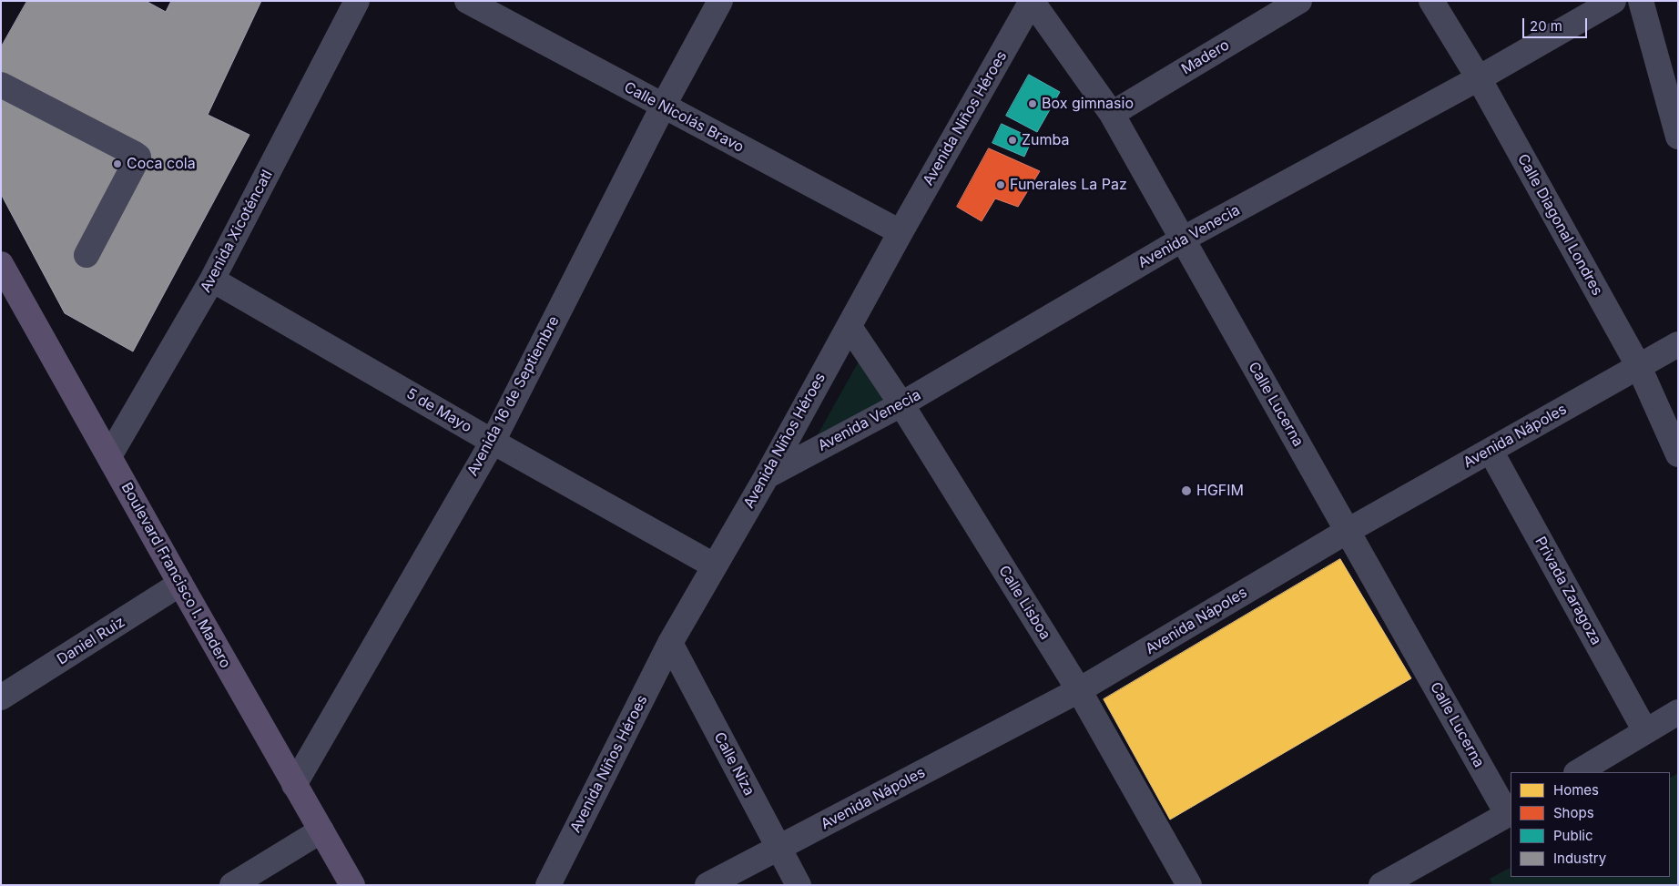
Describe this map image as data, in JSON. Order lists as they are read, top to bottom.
{
  "streets": {
    "main road": ["Boulevard Francisco I. Madero"],
    "street": [
      "Madero",
      "Calle Nicolás Bravo",
      "Avenida Niños Héroes",
      "Calle Diagonal Londres",
      "Avenida Xicoténcatl",
      "Avenida Venecia",
      "Avenida 16 de Septiembre",
      "Calle Lucerna",
      "5 de Mayo",
      "Avenida Nápoles",
      "Privada Zaragoza",
      "Calle Lisboa",
      "Daniel Ruiz",
      "Calle Niza"
    ]
  },
  "crossings": [
    ["Madero", "Calle Lucerna"],
    ["Calle Nicolás Bravo", "Avenida Niños Héroes"],
    ["Calle Nicolás Bravo", "Avenida 16 de Septiembre"],
    ["Avenida Niños Héroes", "Avenida Venecia"],
    ["Avenida Niños Héroes", "Calle Lucerna"],
    ["Avenida Niños Héroes", "5 de Mayo"],
    ["Avenida Niños Héroes", "Calle Lisboa"],
    ["Avenida Niños Héroes", "Calle Niza"],
    ["Calle Diagonal Londres", "Avenida Venecia"],
    ["Calle Diagonal Londres", "Avenida Nápoles"],
    ["Avenida Xicoténcatl", "5 de Mayo"],
    ["Avenida Xicoténcatl", "Boulevard Francisco I. Madero"],
    ["Avenida Venecia", "Calle Lucerna"],
    ["Avenida Venecia", "Calle Lisboa"],
    ["Avenida 16 de Septiembre", "5 de Mayo"],
    ["Avenida 16 de Septiembre", "Boulevard Francisco I. Madero"],
    ["Calle Lucerna", "Avenida Nápoles"],
    ["Avenida Nápoles", "Privada Zaragoza"],
    ["Avenida Nápoles", "Calle Lisboa"],
    ["Avenida Nápoles", "Calle Niza"],
    ["Boulevard Francisco I. Madero", "Daniel Ruiz"]
  ],
  "places": [
    "Box gimnasio",
    "Zumba",
    "Coca cola",
    "Funerales La Paz",
    "HGFIM"
  ],
  "legend": [
    "Homes",
    "Shops",
    "Public",
    "Industry"
  ],
  "scale_bar": "20 m"
}
